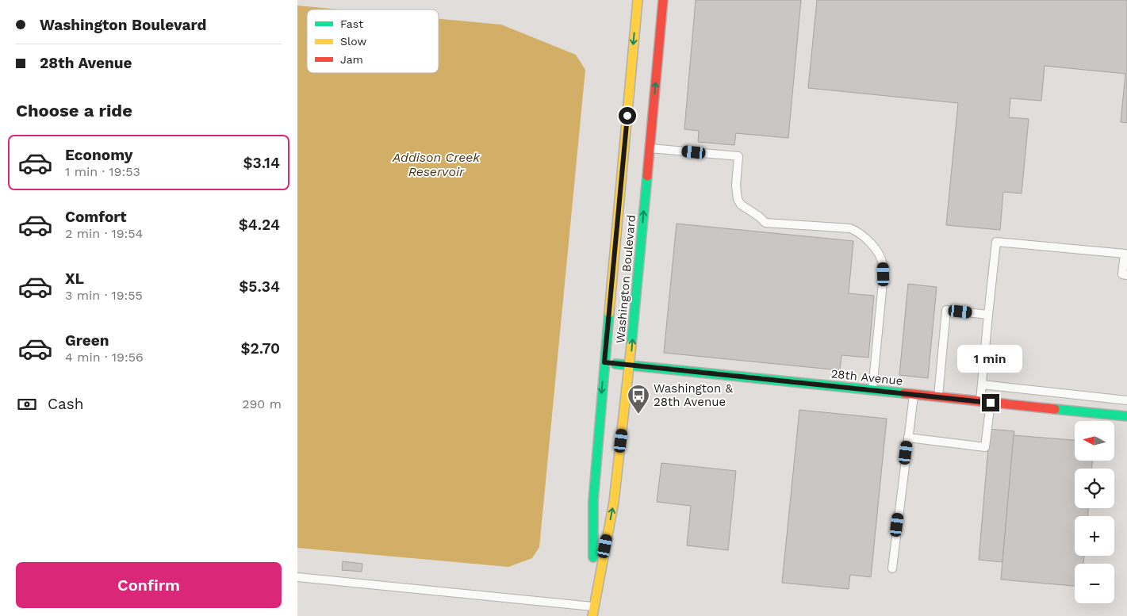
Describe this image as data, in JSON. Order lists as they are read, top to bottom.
{
  "streets": {
    "street": ["Washington Boulevard", "28th Avenue"]
  },
  "crossings": [
    ["Washington Boulevard", "28th Avenue"]
  ],
  "water": ["Addison Creek Reservoir"],
  "places": {
    "bus stop": ["Washington & 28th Avenue"]
  },
  "legend": ["Fast", "Slow", "Jam"],
  "north": "left",
  "page": {
    "banner": ["Washington Boulevard", "28th Avenue"],
    "heading": "Choose a ride",
    "list": [
      {
        "name": "Economy",
        "note": "1 min · 19:53",
        "value": "$3.14"
      },
      {
        "name": "Comfort",
        "note": "2 min · 19:54",
        "value": "$4.24"
      },
      {
        "name": "XL",
        "note": "3 min · 19:55",
        "value": "$5.34"
      },
      {
        "name": "Green",
        "note": "4 min · 19:56",
        "value": "$2.70"
      }
    ],
    "bubble": "1 min",
    "pay": ["Cash", "290 m"],
    "map_buttons": ["+", "−"],
    "buttons": "Confirm"
  }
}
